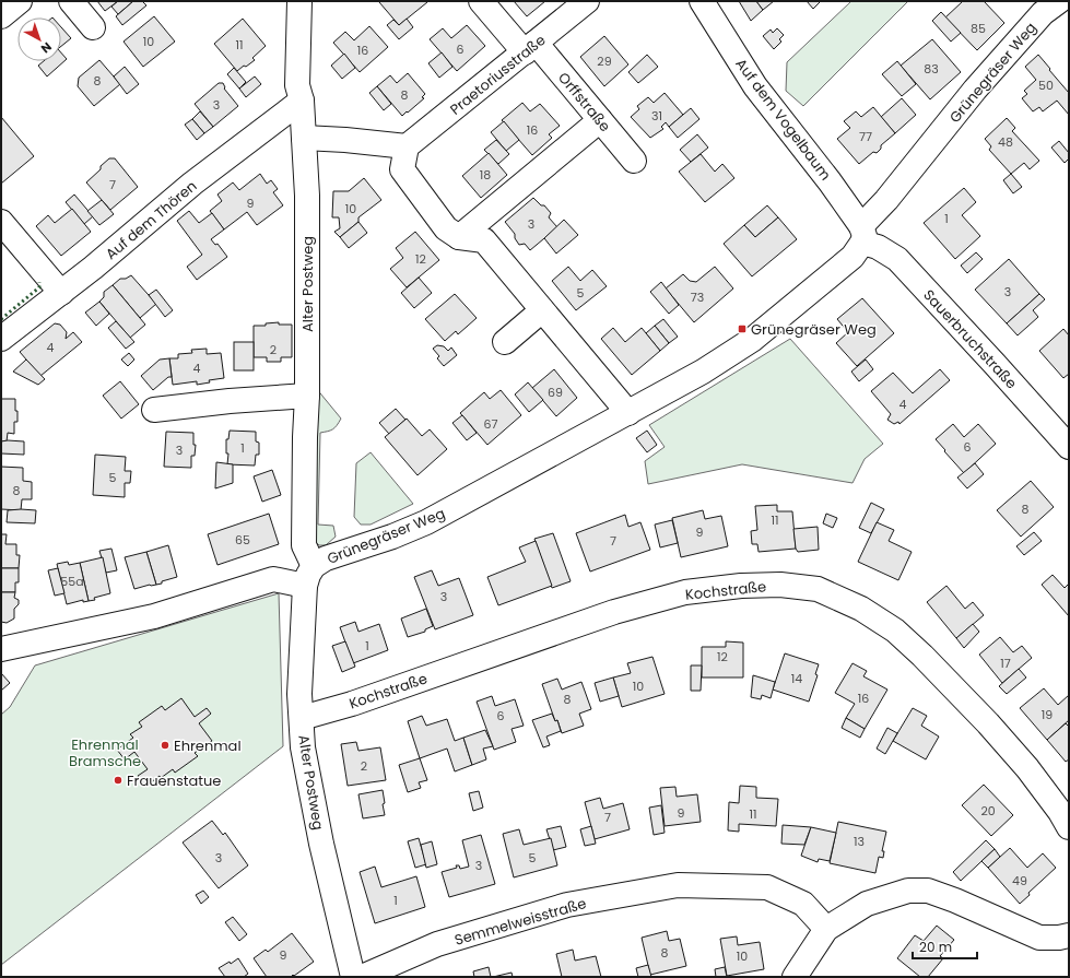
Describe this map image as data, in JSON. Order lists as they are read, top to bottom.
{
  "streets": {
    "street": [
      "Grünegräser Weg",
      "Praetoriusstraße",
      "Orffstraße",
      "Auf dem Vogelbaum",
      "Auf dem Thören",
      "Alter Postweg",
      "Sauerbruchstraße",
      "Kochstraße",
      "Semmelweisstraße"
    ]
  },
  "crossings": [
    ["Grünegräser Weg", "Auf dem Vogelbaum"],
    ["Grünegräser Weg", "Alter Postweg"],
    ["Grünegräser Weg", "Sauerbruchstraße"],
    ["Praetoriusstraße", "Orffstraße"],
    ["Auf dem Vogelbaum", "Sauerbruchstraße"],
    ["Auf dem Thören", "Alter Postweg"],
    ["Alter Postweg", "Kochstraße"]
  ],
  "parks": ["Ehrenmal Bramsche"],
  "places": {
    "transit": ["Grünegräser Weg"],
    "other": ["Ehrenmal", "Frauenstatue"]
  },
  "house_numbers": [
    "85",
    "10",
    "11",
    "6",
    "16",
    "29",
    "83",
    "8",
    "50",
    "8",
    "3",
    "31",
    "16",
    "77",
    "48",
    "18",
    "7",
    "9",
    "10",
    "1",
    "3",
    "12",
    "3",
    "5",
    "73",
    "4",
    "2",
    "4",
    "69",
    "4",
    "67",
    "6",
    "1",
    "3",
    "5",
    "8",
    "8",
    "11",
    "9",
    "65",
    "7",
    "55a",
    "3",
    "1",
    "12",
    "17",
    "14",
    "10",
    "16",
    "8",
    "19",
    "6",
    "2",
    "20",
    "9",
    "11",
    "7",
    "13",
    "3",
    "5",
    "3",
    "49",
    "1",
    "8",
    "9",
    "10"
  ],
  "scale_bar": "20 m",
  "north": "bottom right"
}
